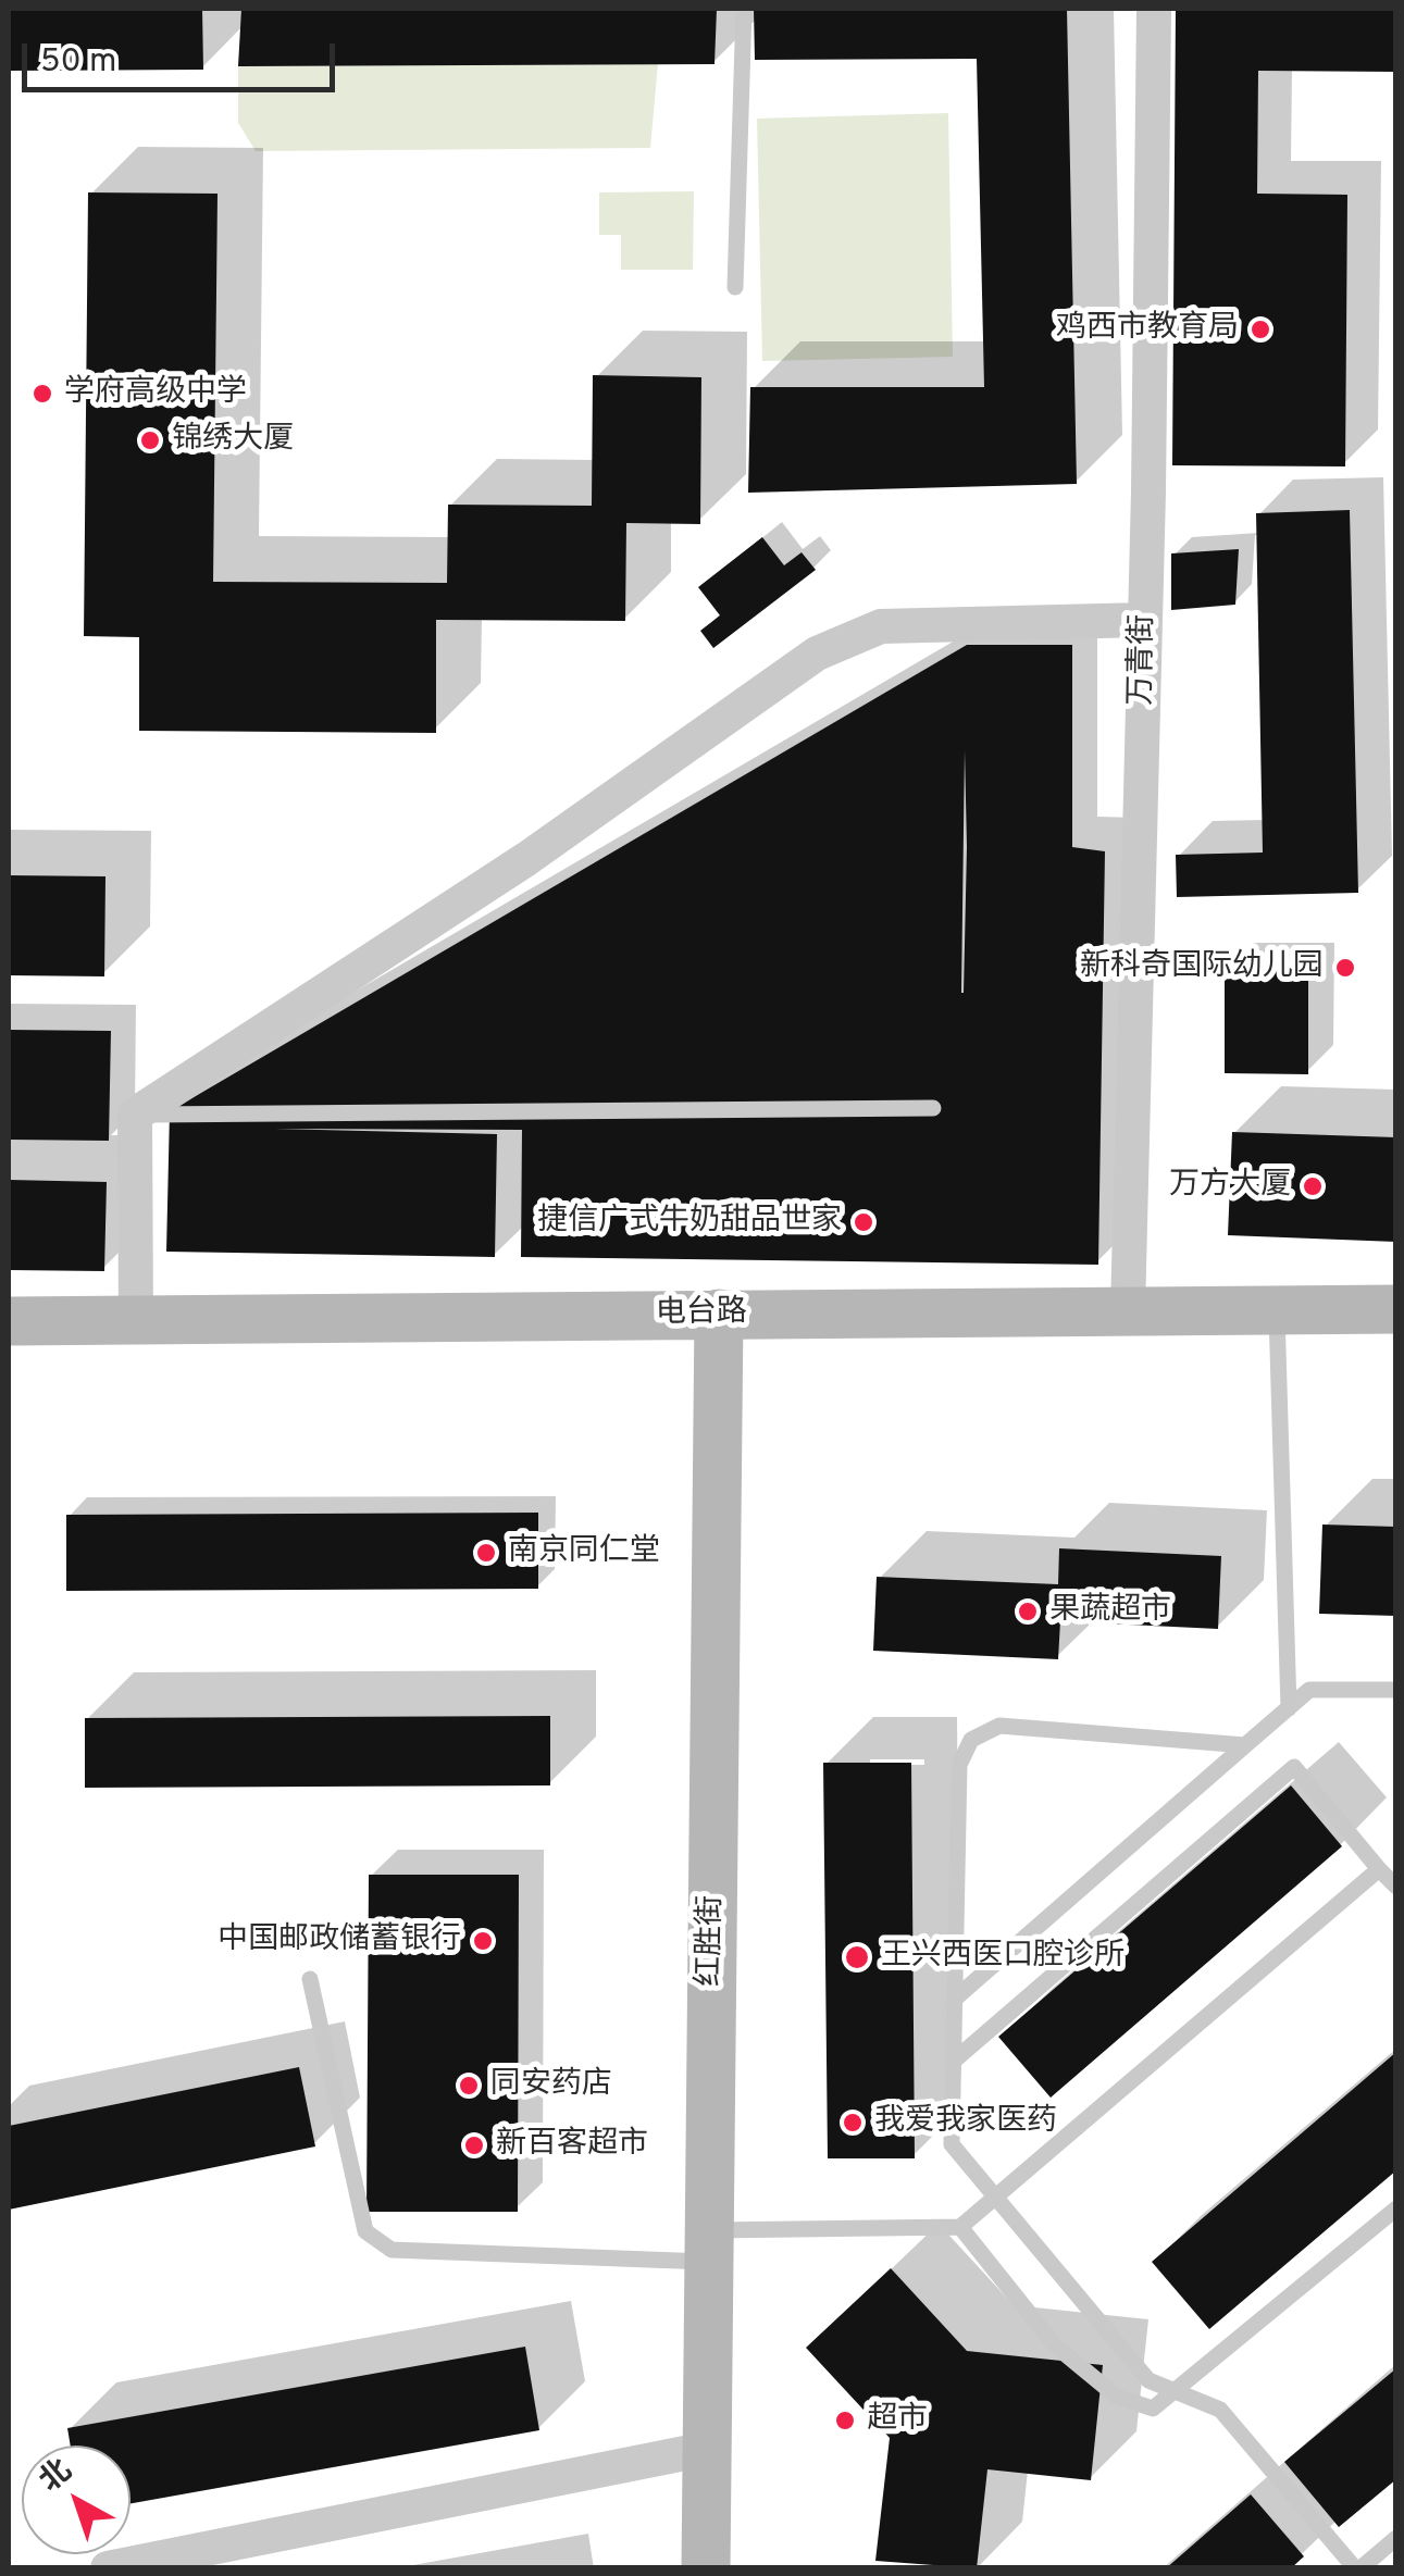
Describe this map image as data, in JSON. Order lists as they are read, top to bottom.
{
  "streets": {
    "street": ["万青街", "电台路", "红胜街"]
  },
  "crossings": [
    ["万青街", "电台路"],
    ["电台路", "红胜街"]
  ],
  "places": [
    "鸡西市教育局",
    "学府高级中学",
    "锦绣大厦",
    "新科奇国际幼儿园",
    "万方大厦",
    "捷信广式牛奶甜品世家",
    "南京同仁堂",
    "果蔬超市",
    "中国邮政储蓄银行",
    "王兴西医口腔诊所",
    "同安药店",
    "我爱我家医药",
    "新百客超市",
    "超市"
  ],
  "scale_bar": "50 m",
  "north": "top left"
}
